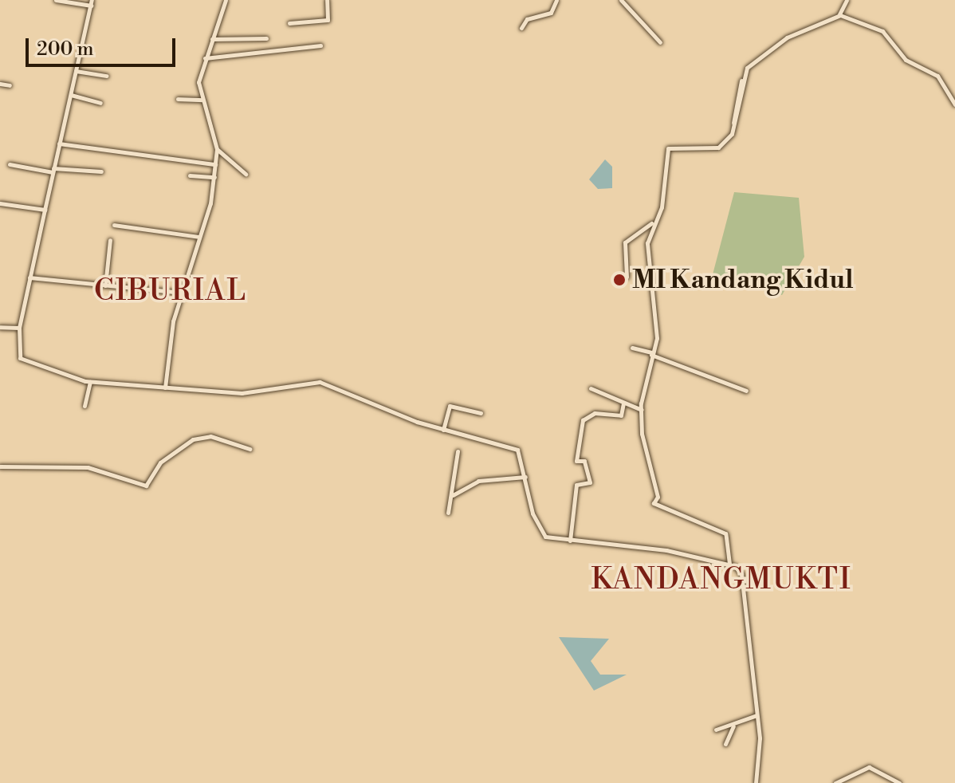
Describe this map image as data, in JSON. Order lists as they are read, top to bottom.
{
  "districts": ["CIBURIAL", "KANDANGMUKTI"],
  "places": ["MI Kandang Kidul"],
  "scale_bar": "200 m"
}
